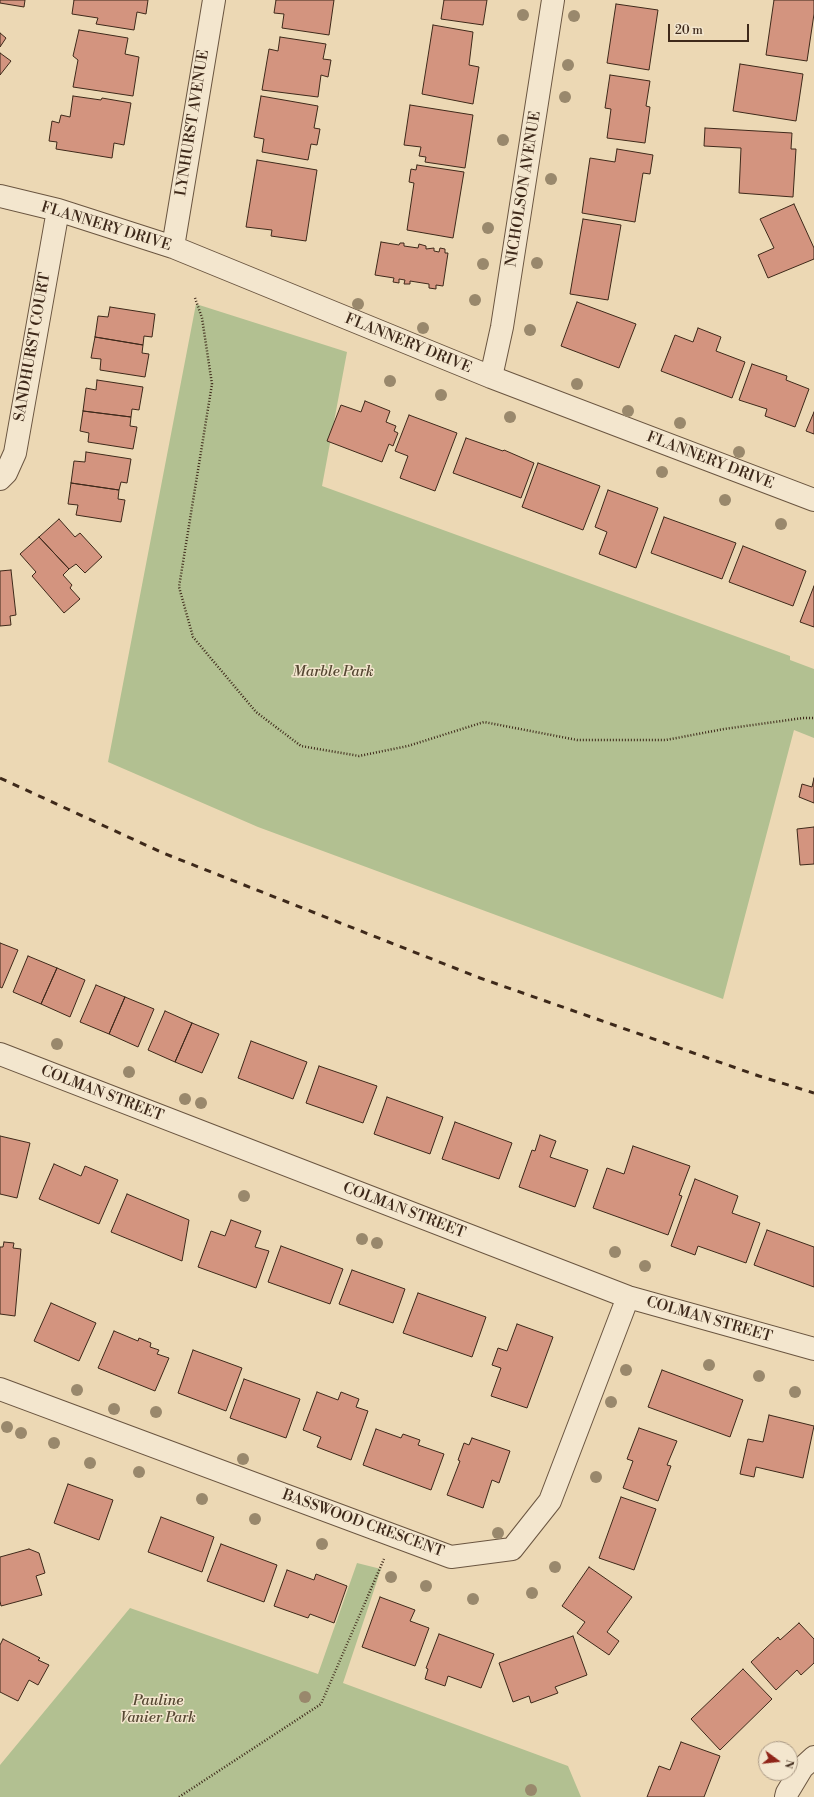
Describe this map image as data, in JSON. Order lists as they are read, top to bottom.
{
  "streets": {
    "street": [
      "LYNHURST AVENUE",
      "NICHOLSON AVENUE",
      "FLANNERY DRIVE",
      "SANDHURST COURT",
      "COLMAN STREET",
      "BASSWOOD CRESCENT"
    ]
  },
  "crossings": [
    ["LYNHURST AVENUE", "FLANNERY DRIVE"],
    ["NICHOLSON AVENUE", "FLANNERY DRIVE"],
    ["FLANNERY DRIVE", "SANDHURST COURT"],
    ["COLMAN STREET", "BASSWOOD CRESCENT"]
  ],
  "parks": ["Marble Park", "Pauline Vanier Park"],
  "scale_bar": "20 m",
  "north": "right"
}
